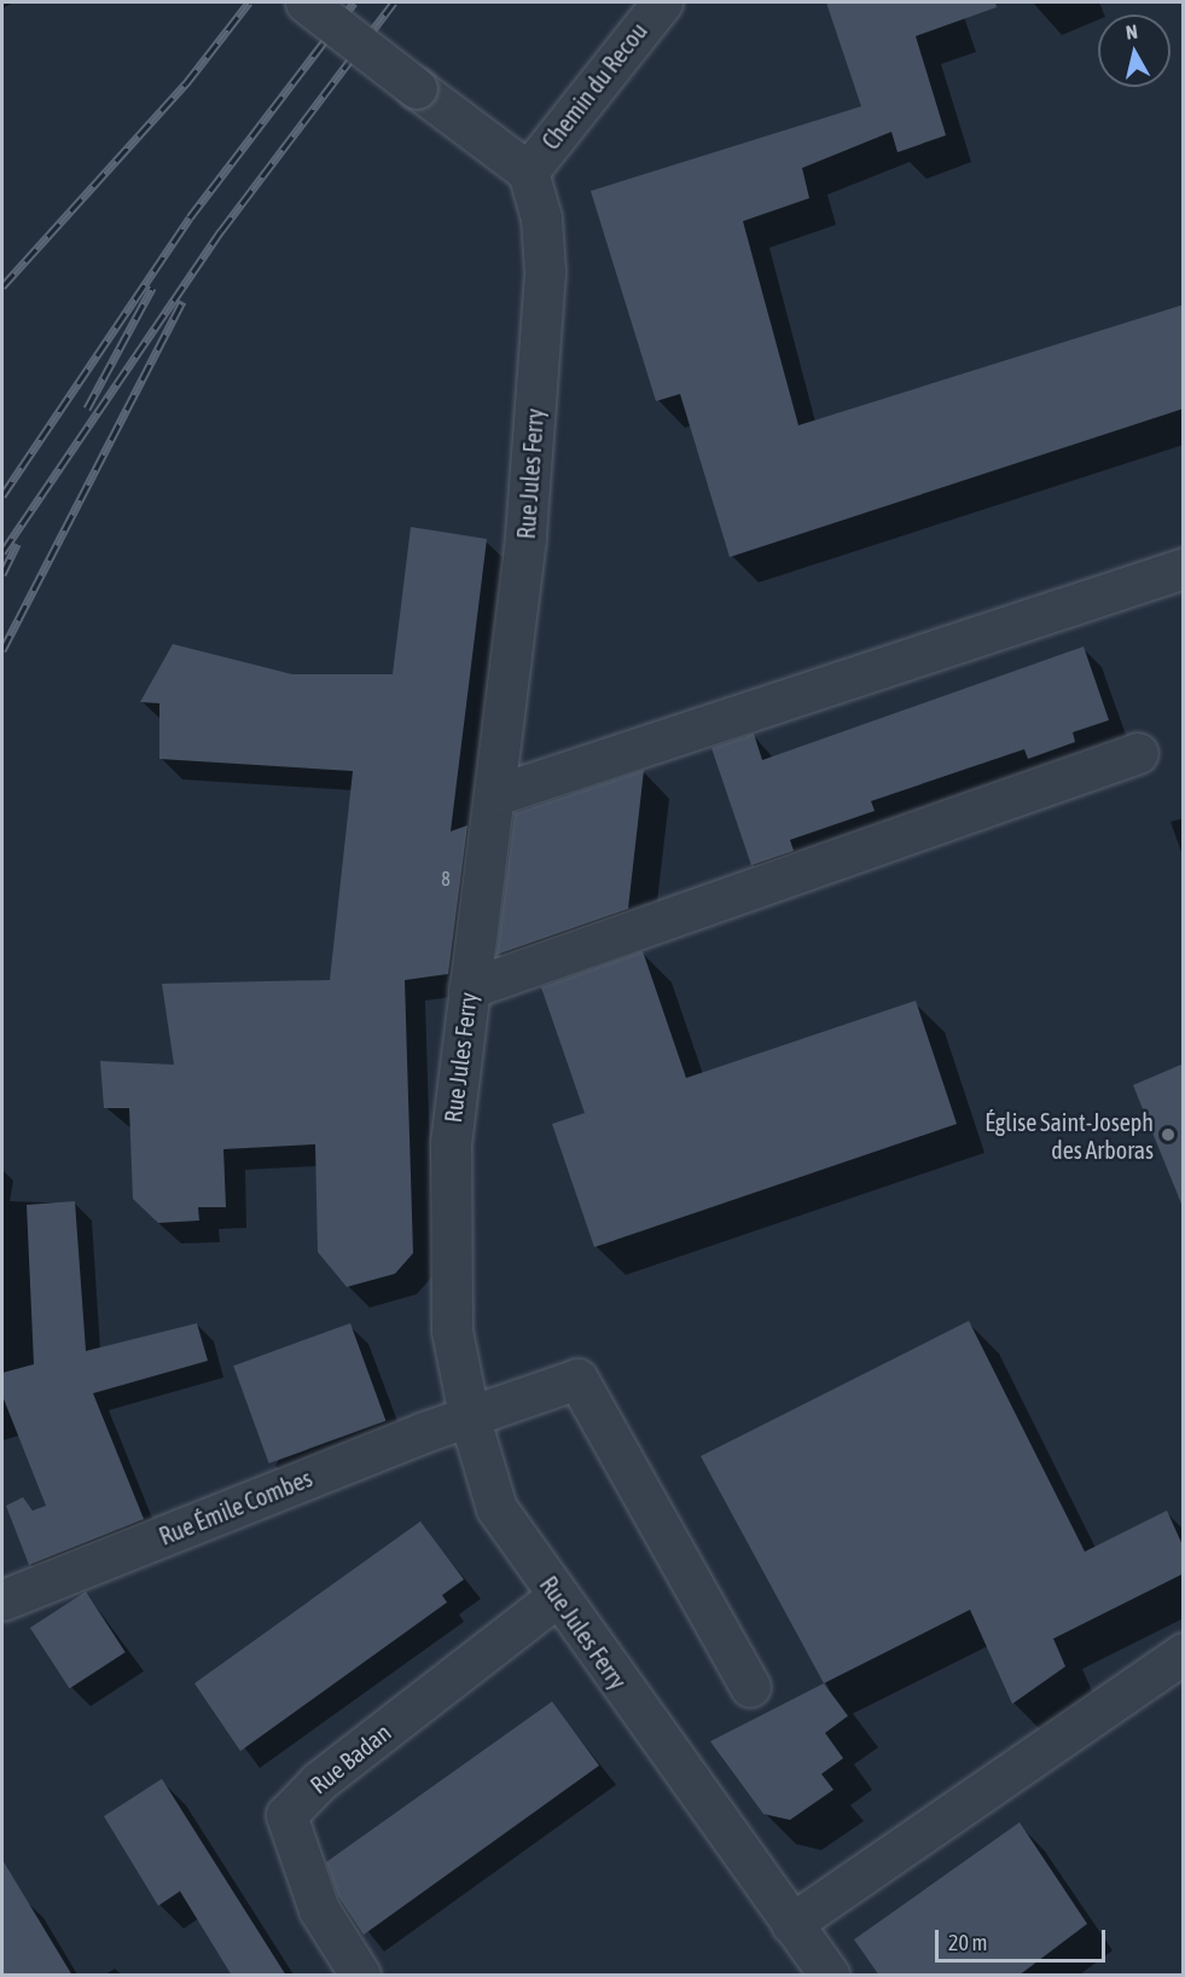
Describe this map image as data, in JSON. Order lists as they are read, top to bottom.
{
  "streets": {
    "street": [
      "Chemin du Recou",
      "Rue Jules Ferry",
      "Rue Émile Combes",
      "Rue Badan"
    ]
  },
  "crossings": [
    ["Chemin du Recou", "Rue Jules Ferry"],
    ["Rue Jules Ferry", "Rue Émile Combes"],
    ["Rue Jules Ferry", "Rue Badan"]
  ],
  "places": ["Église Saint-Joseph des Arboras"],
  "house_numbers": ["8"],
  "scale_bar": "20 m",
  "north": "top"
}
